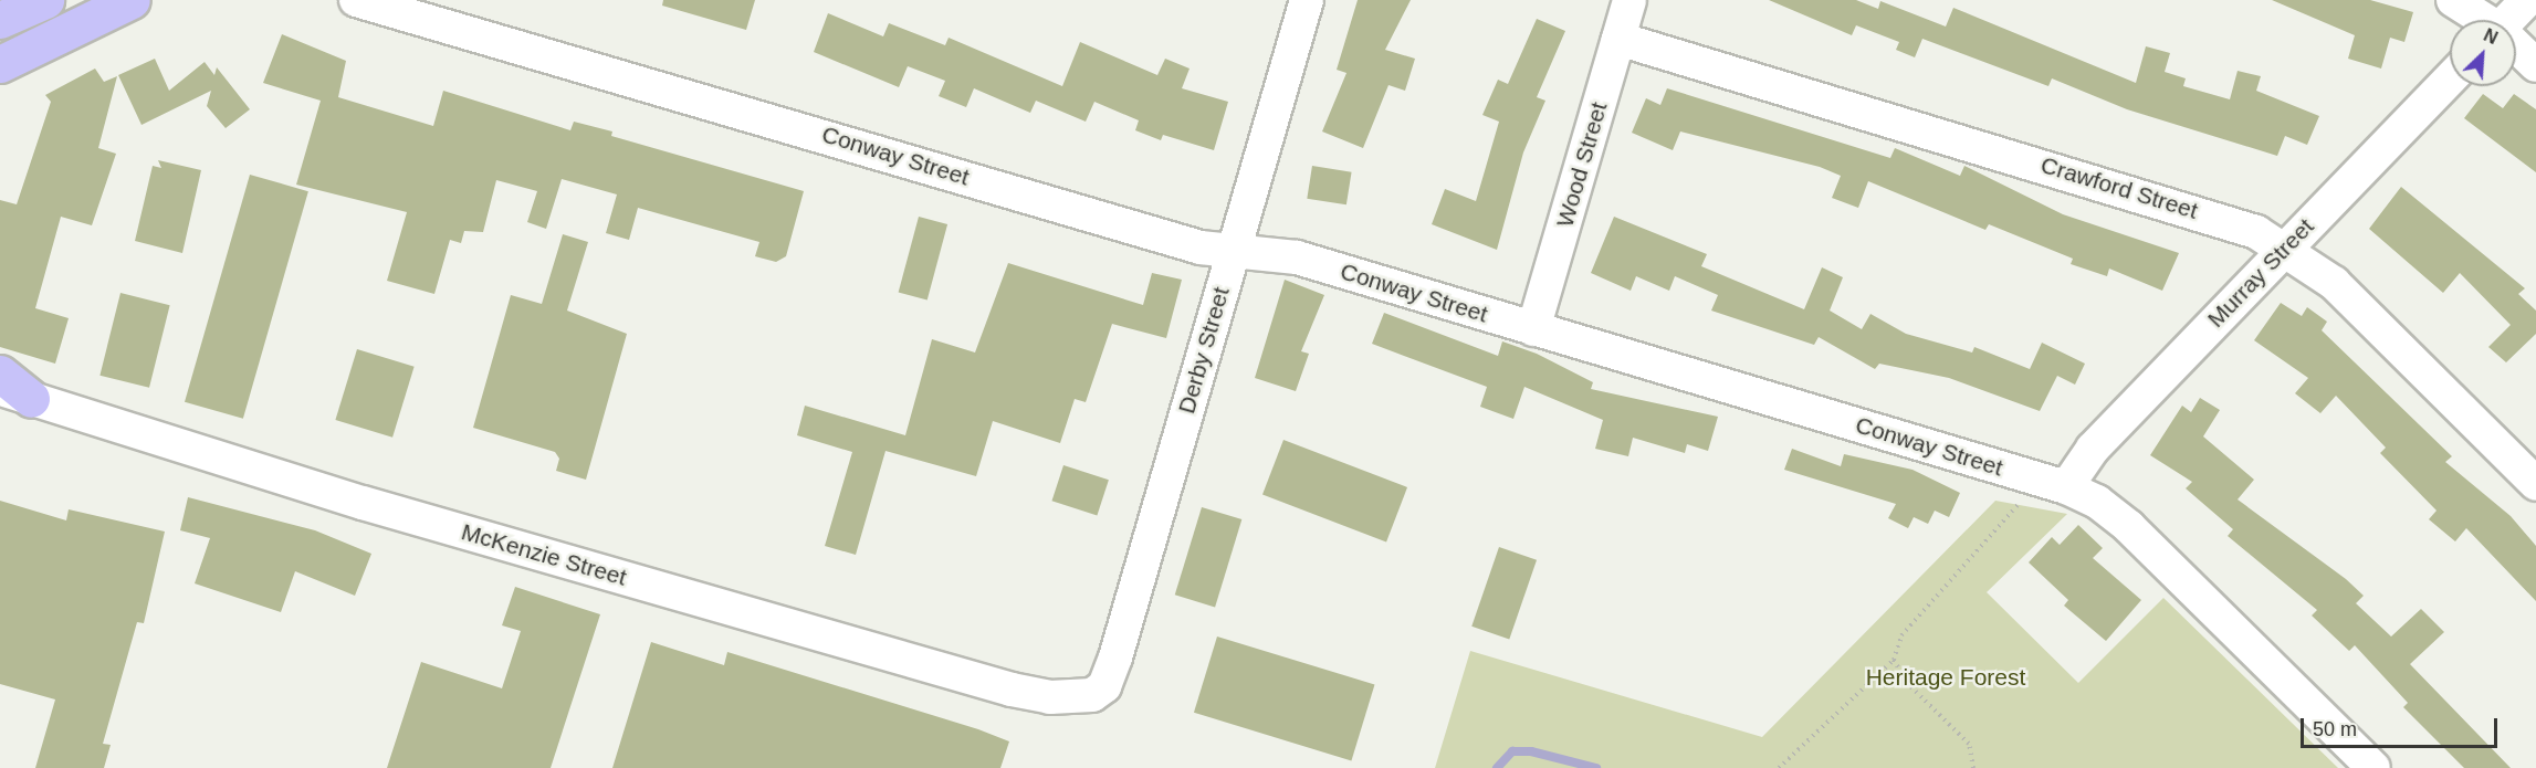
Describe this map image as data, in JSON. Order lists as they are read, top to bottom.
{
  "streets": {
    "street": [
      "Conway Street",
      "Wood Street",
      "Crawford Street",
      "Murray Street",
      "Derby Street",
      "McKenzie Street"
    ]
  },
  "crossings": [
    ["Conway Street", "Wood Street"],
    ["Conway Street", "Murray Street"],
    ["Conway Street", "Derby Street"],
    ["Wood Street", "Crawford Street"],
    ["Crawford Street", "Murray Street"],
    ["Derby Street", "McKenzie Street"]
  ],
  "parks": ["Heritage Forest"],
  "scale_bar": "50 m",
  "north": "top right"
}
